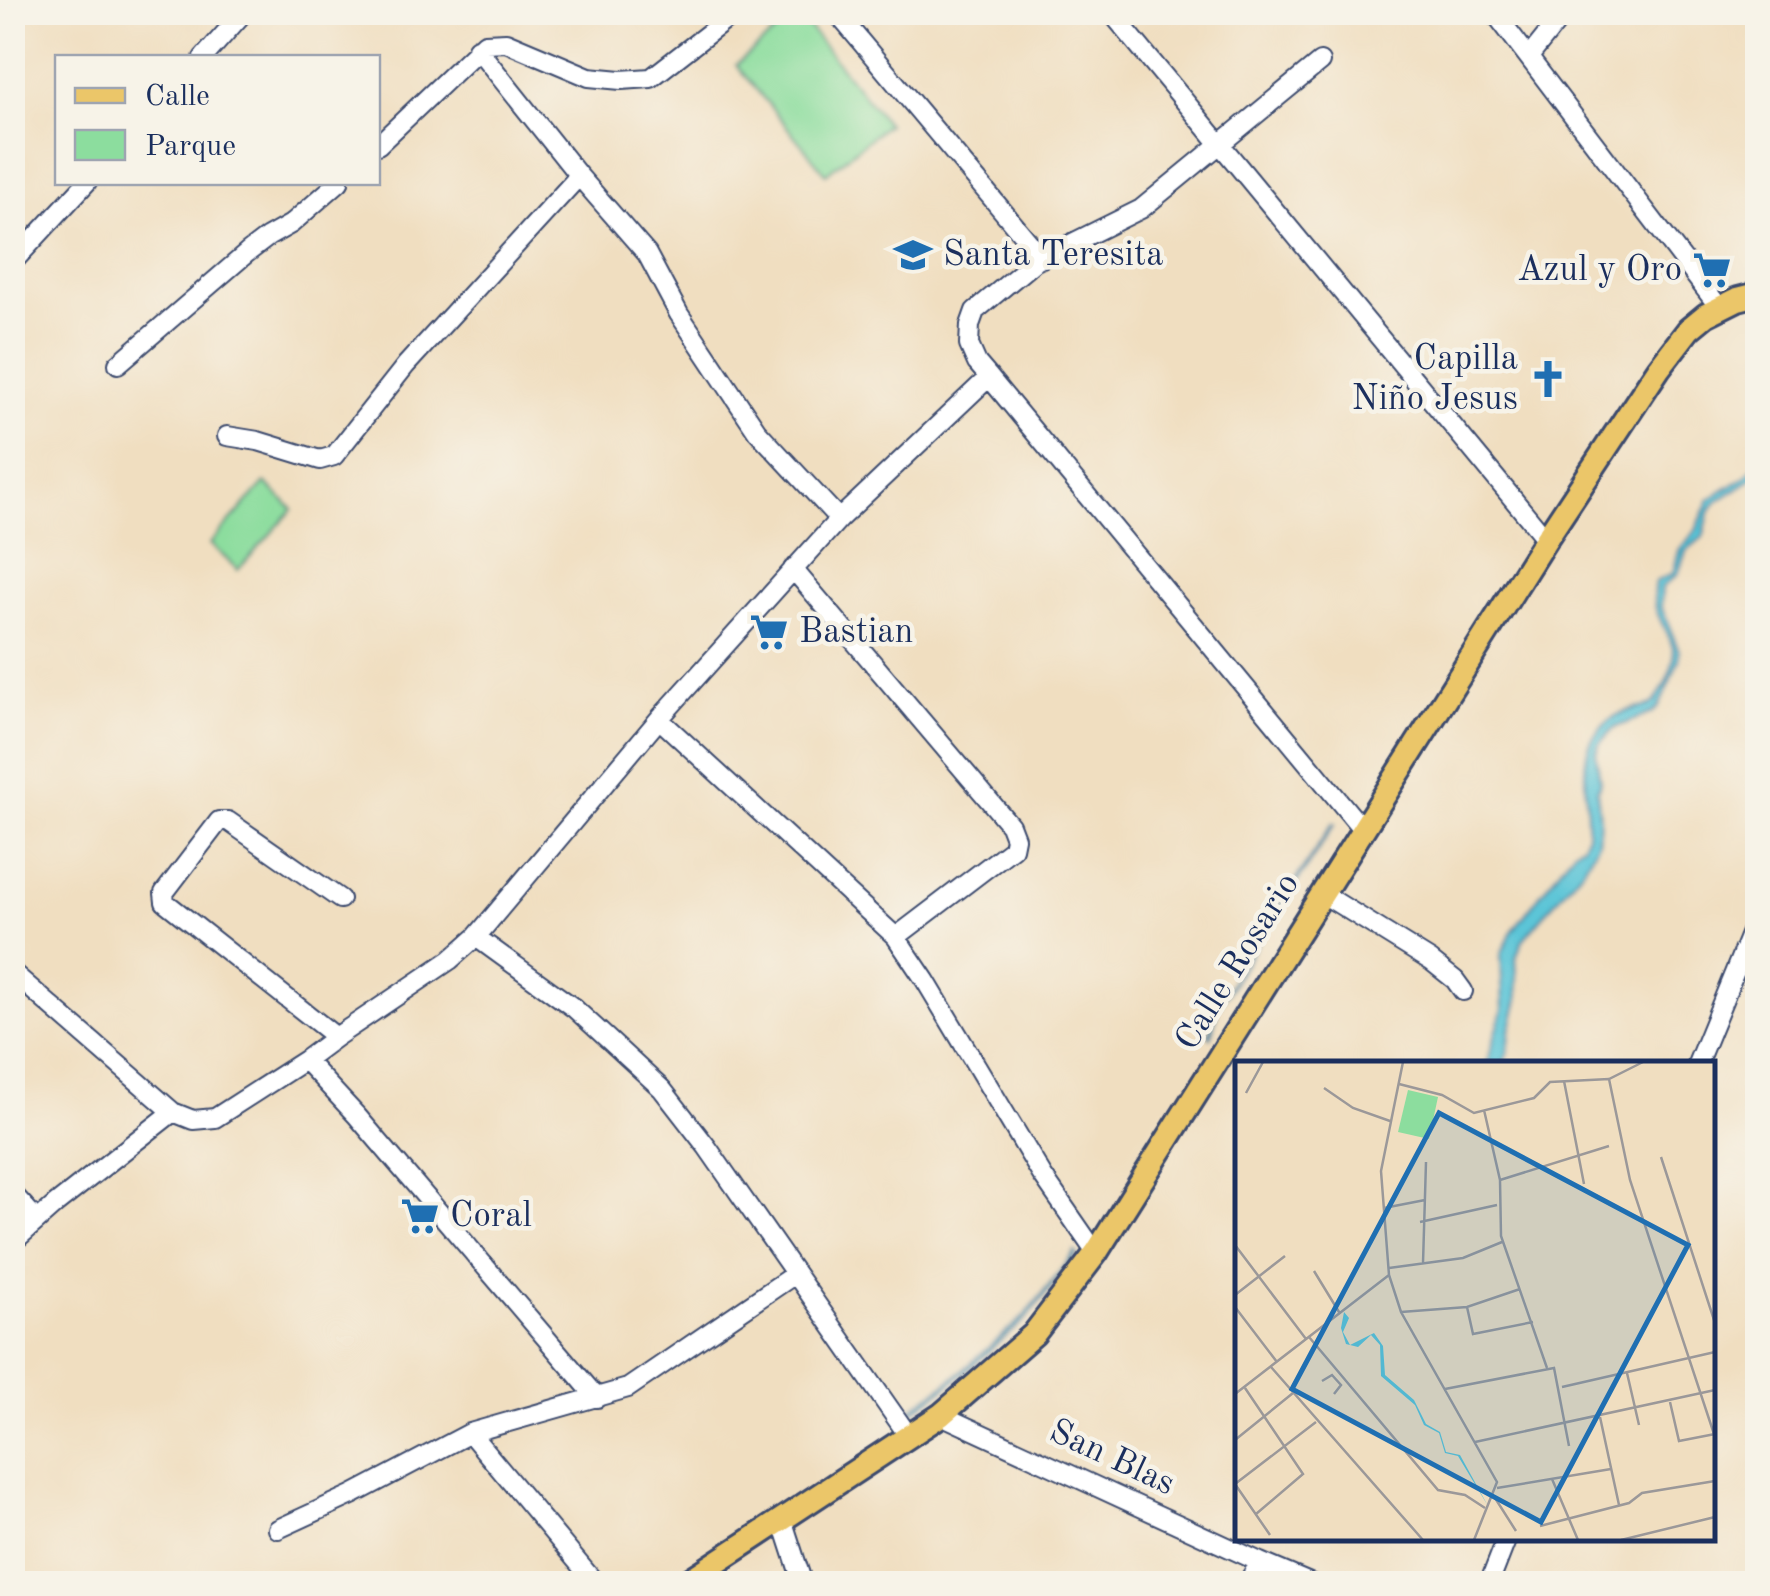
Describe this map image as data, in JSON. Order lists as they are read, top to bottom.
{
  "streets": {
    "main road": ["Calle Rosario"],
    "street": ["San Blas"]
  },
  "crossings": [
    ["Calle Rosario", "San Blas"]
  ],
  "places": {
    "school or university": ["Santa Teresita"],
    "supermarket": ["Azul y Oro", "Bastian", "Coral"],
    "church": ["Capilla Niño Jesus"]
  },
  "legend": ["Calle", "Parque"]
}
